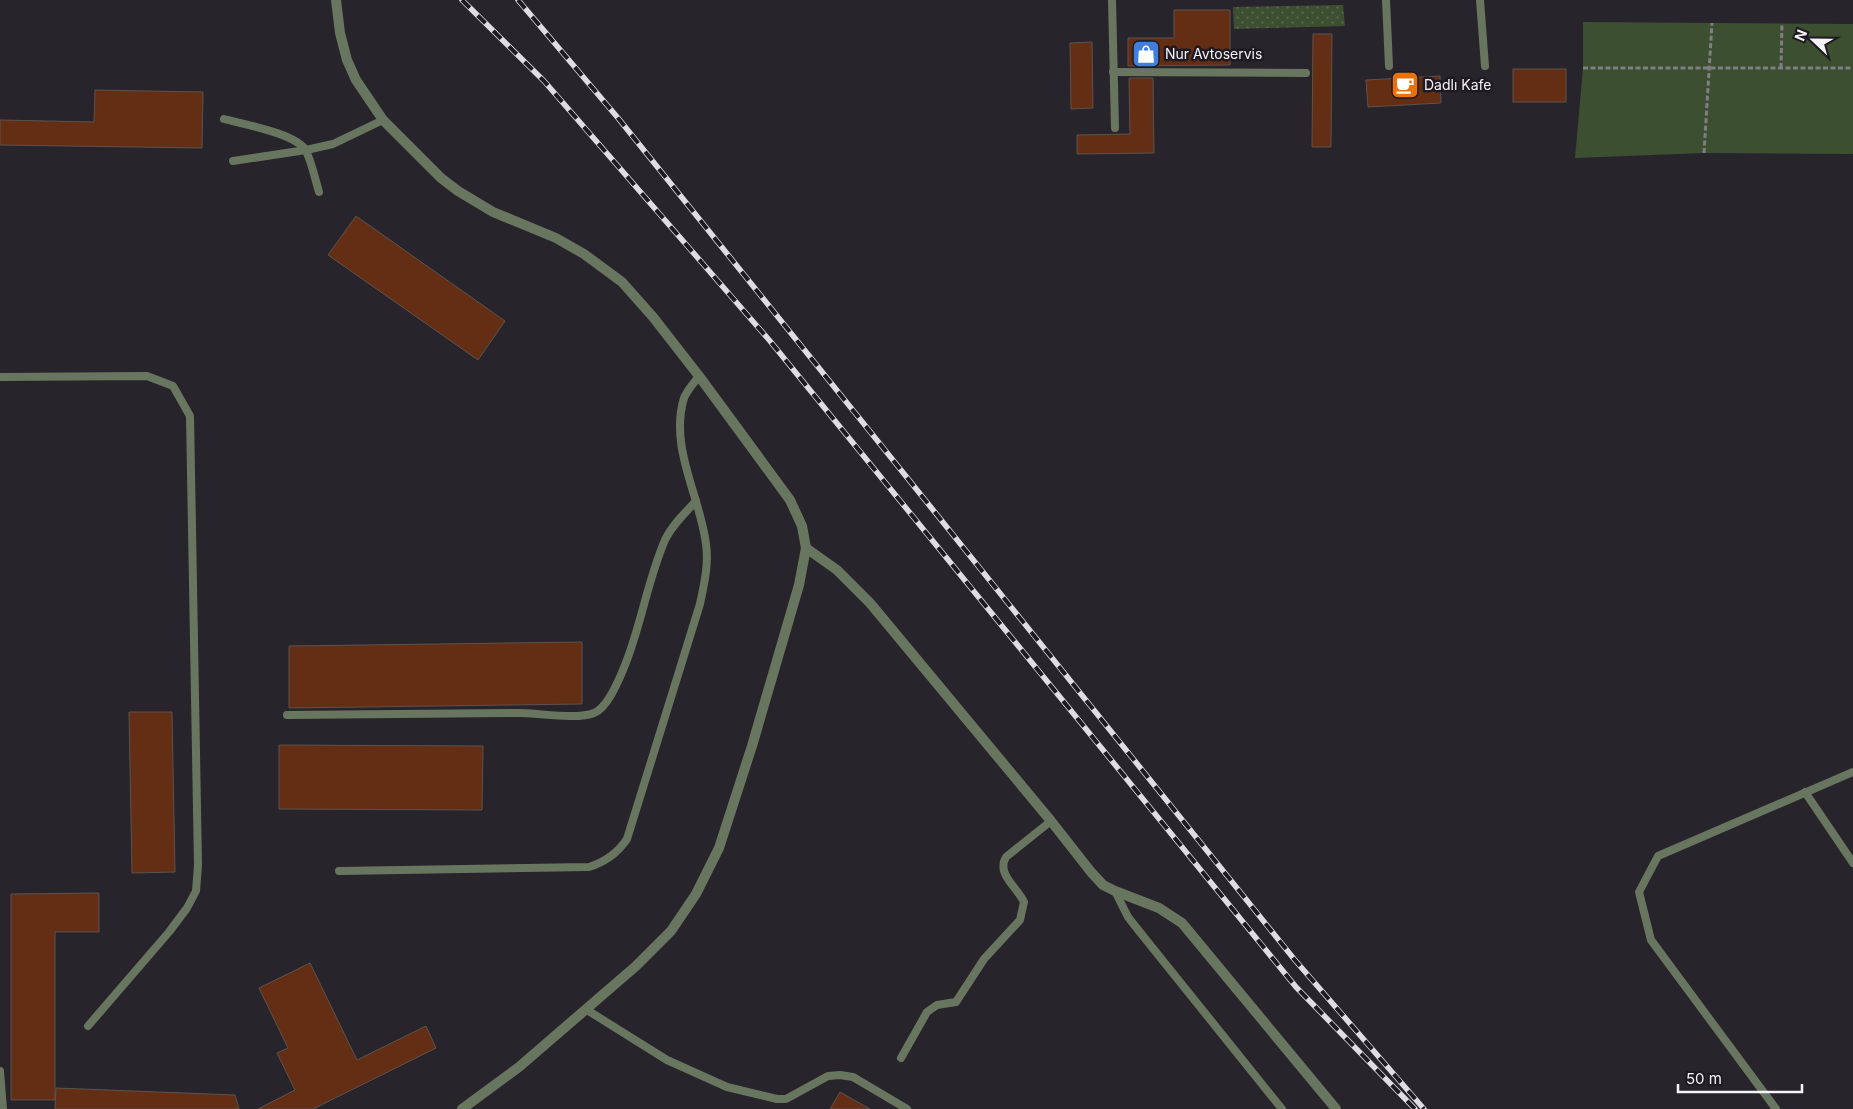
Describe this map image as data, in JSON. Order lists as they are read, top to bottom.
{
  "places": {
    "shop": ["Nur Avtoservis"],
    "cafe": ["Dadlı Kafe"]
  },
  "scale_bar": "50 m",
  "north": "left"
}
